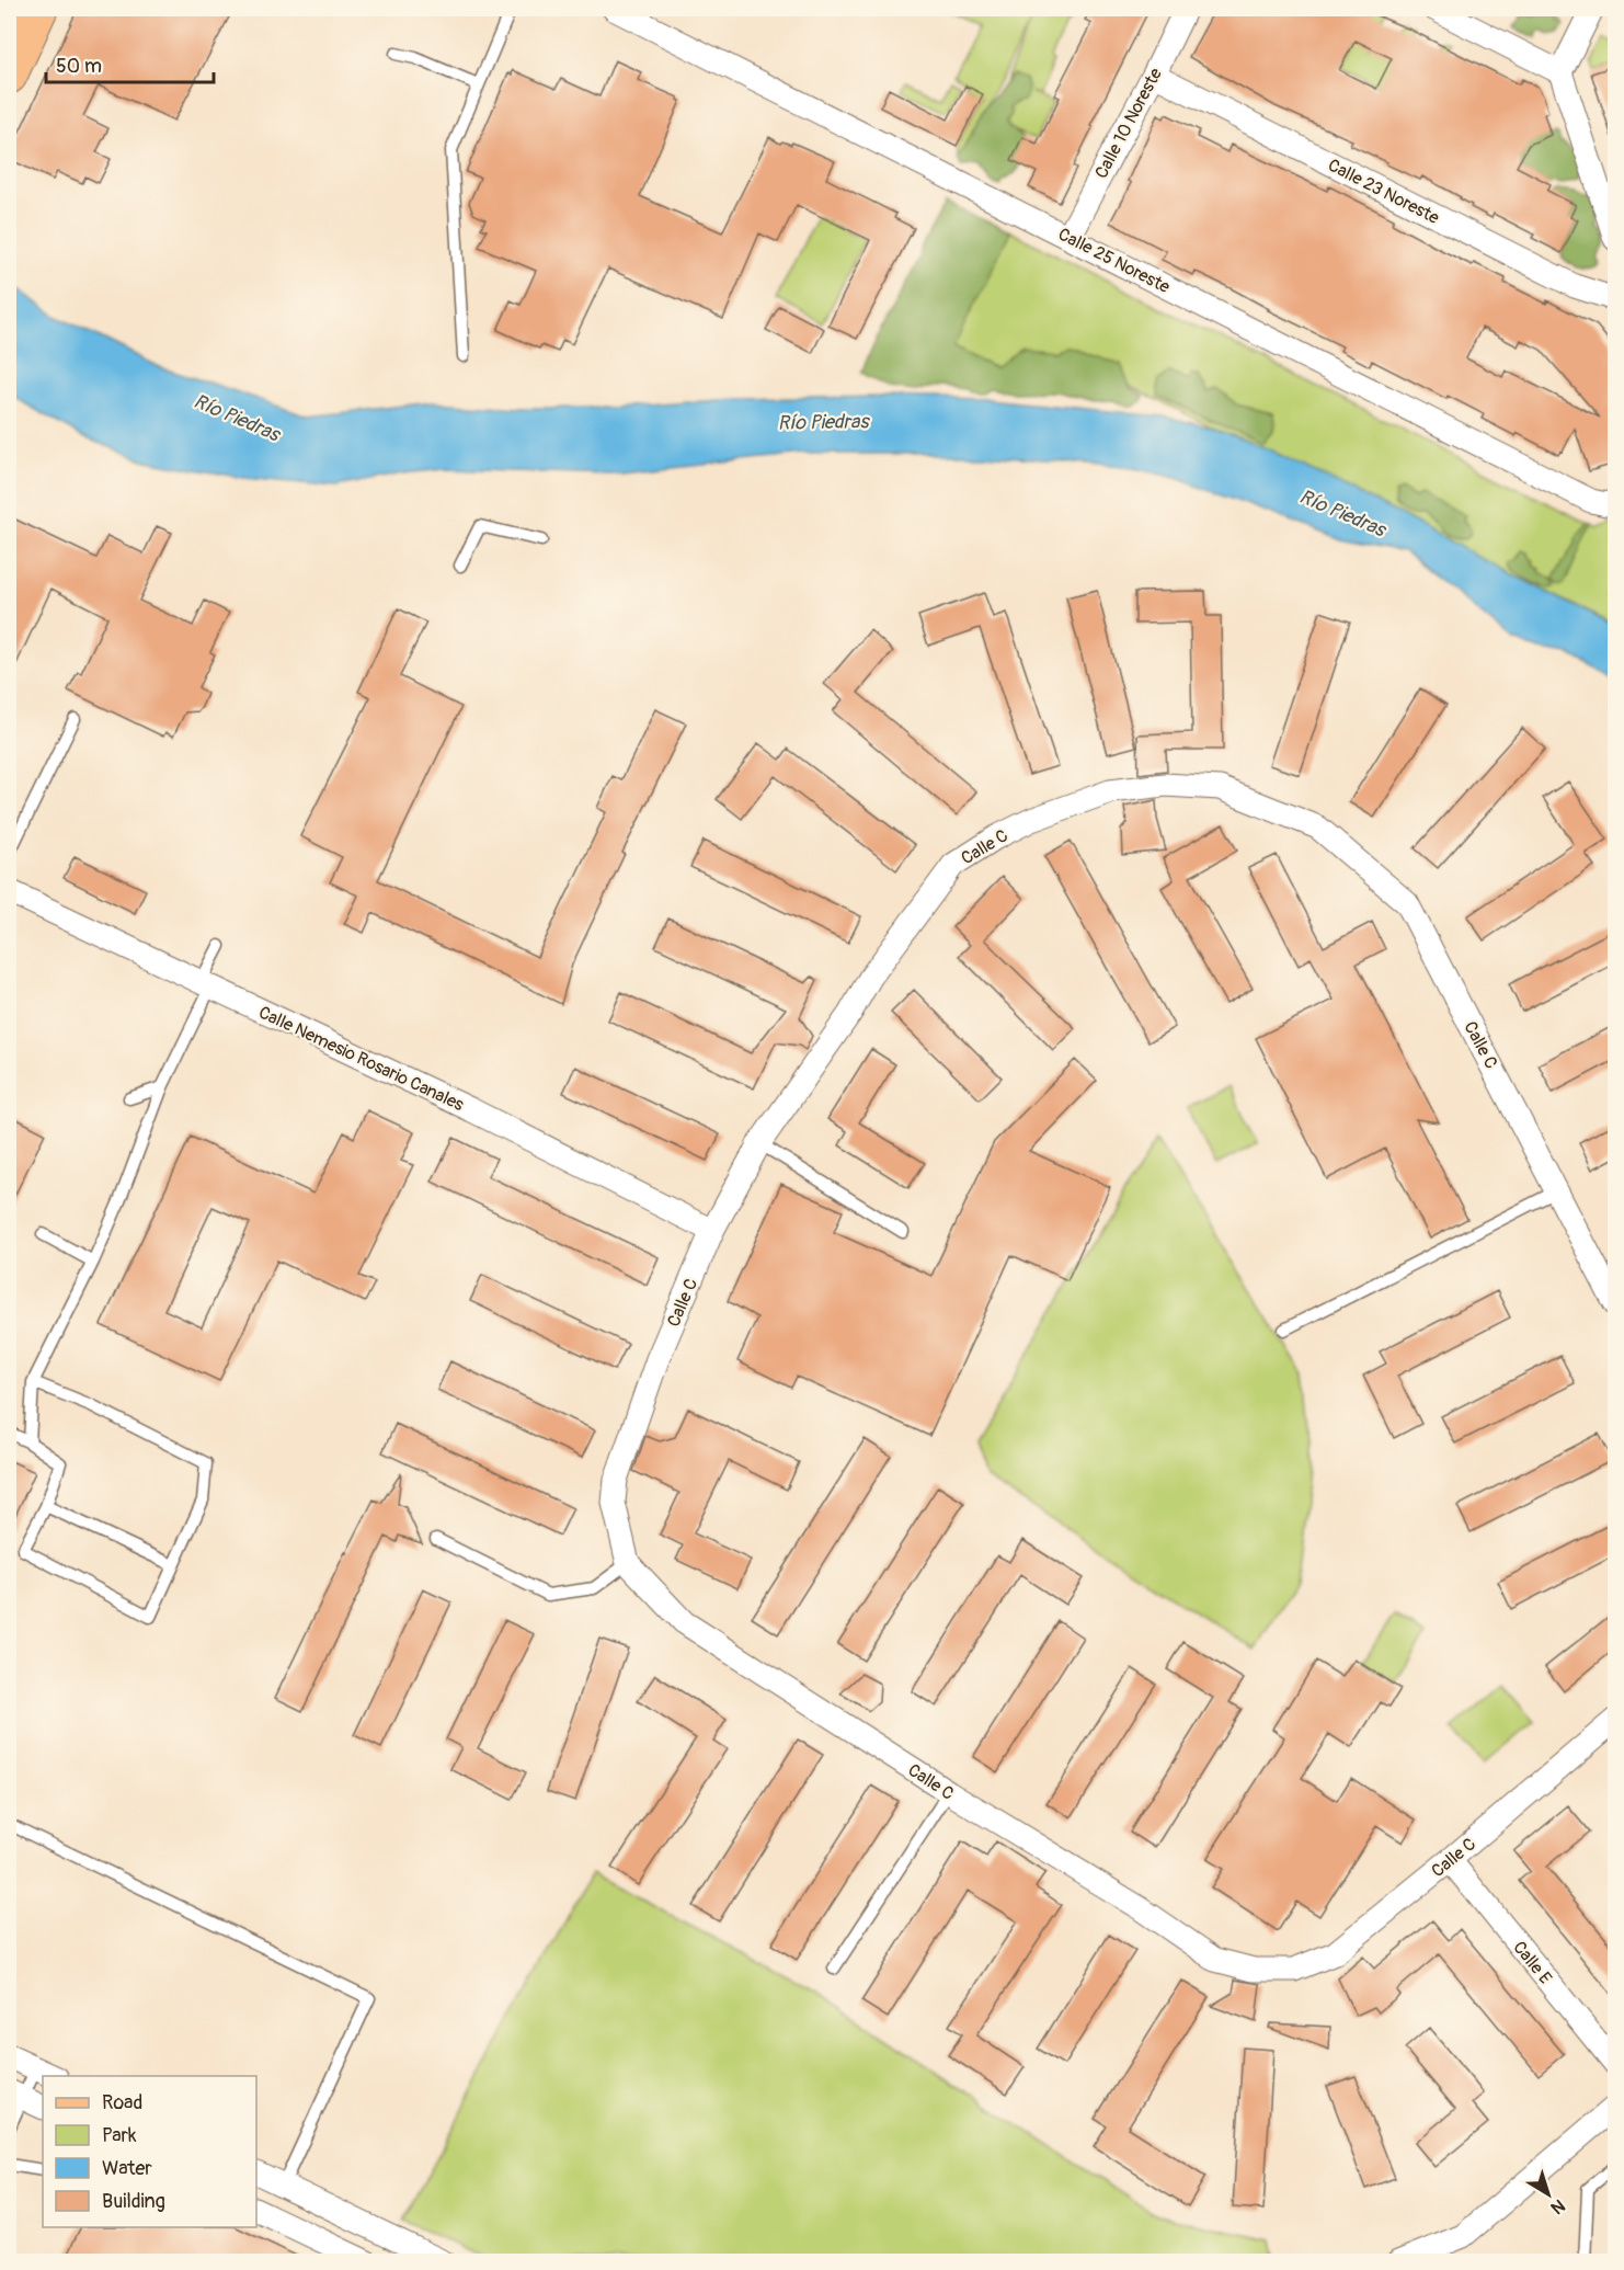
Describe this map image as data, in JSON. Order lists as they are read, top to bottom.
{
  "streets": {
    "street": [
      "Calle 10 Noreste",
      "Calle 23 Noreste",
      "Calle 25 Noreste",
      "Calle C",
      "Calle Nemesio Rosario Canales",
      "Calle E"
    ]
  },
  "crossings": [
    ["Calle 10 Noreste", "Calle 23 Noreste"],
    ["Calle 10 Noreste", "Calle 25 Noreste"],
    ["Calle C", "Calle Nemesio Rosario Canales"],
    ["Calle C", "Calle E"]
  ],
  "water": ["Río Piedras"],
  "legend": [
    "Road",
    "Park",
    "Water",
    "Building"
  ],
  "scale_bar": "50 m",
  "north": "bottom right"
}
